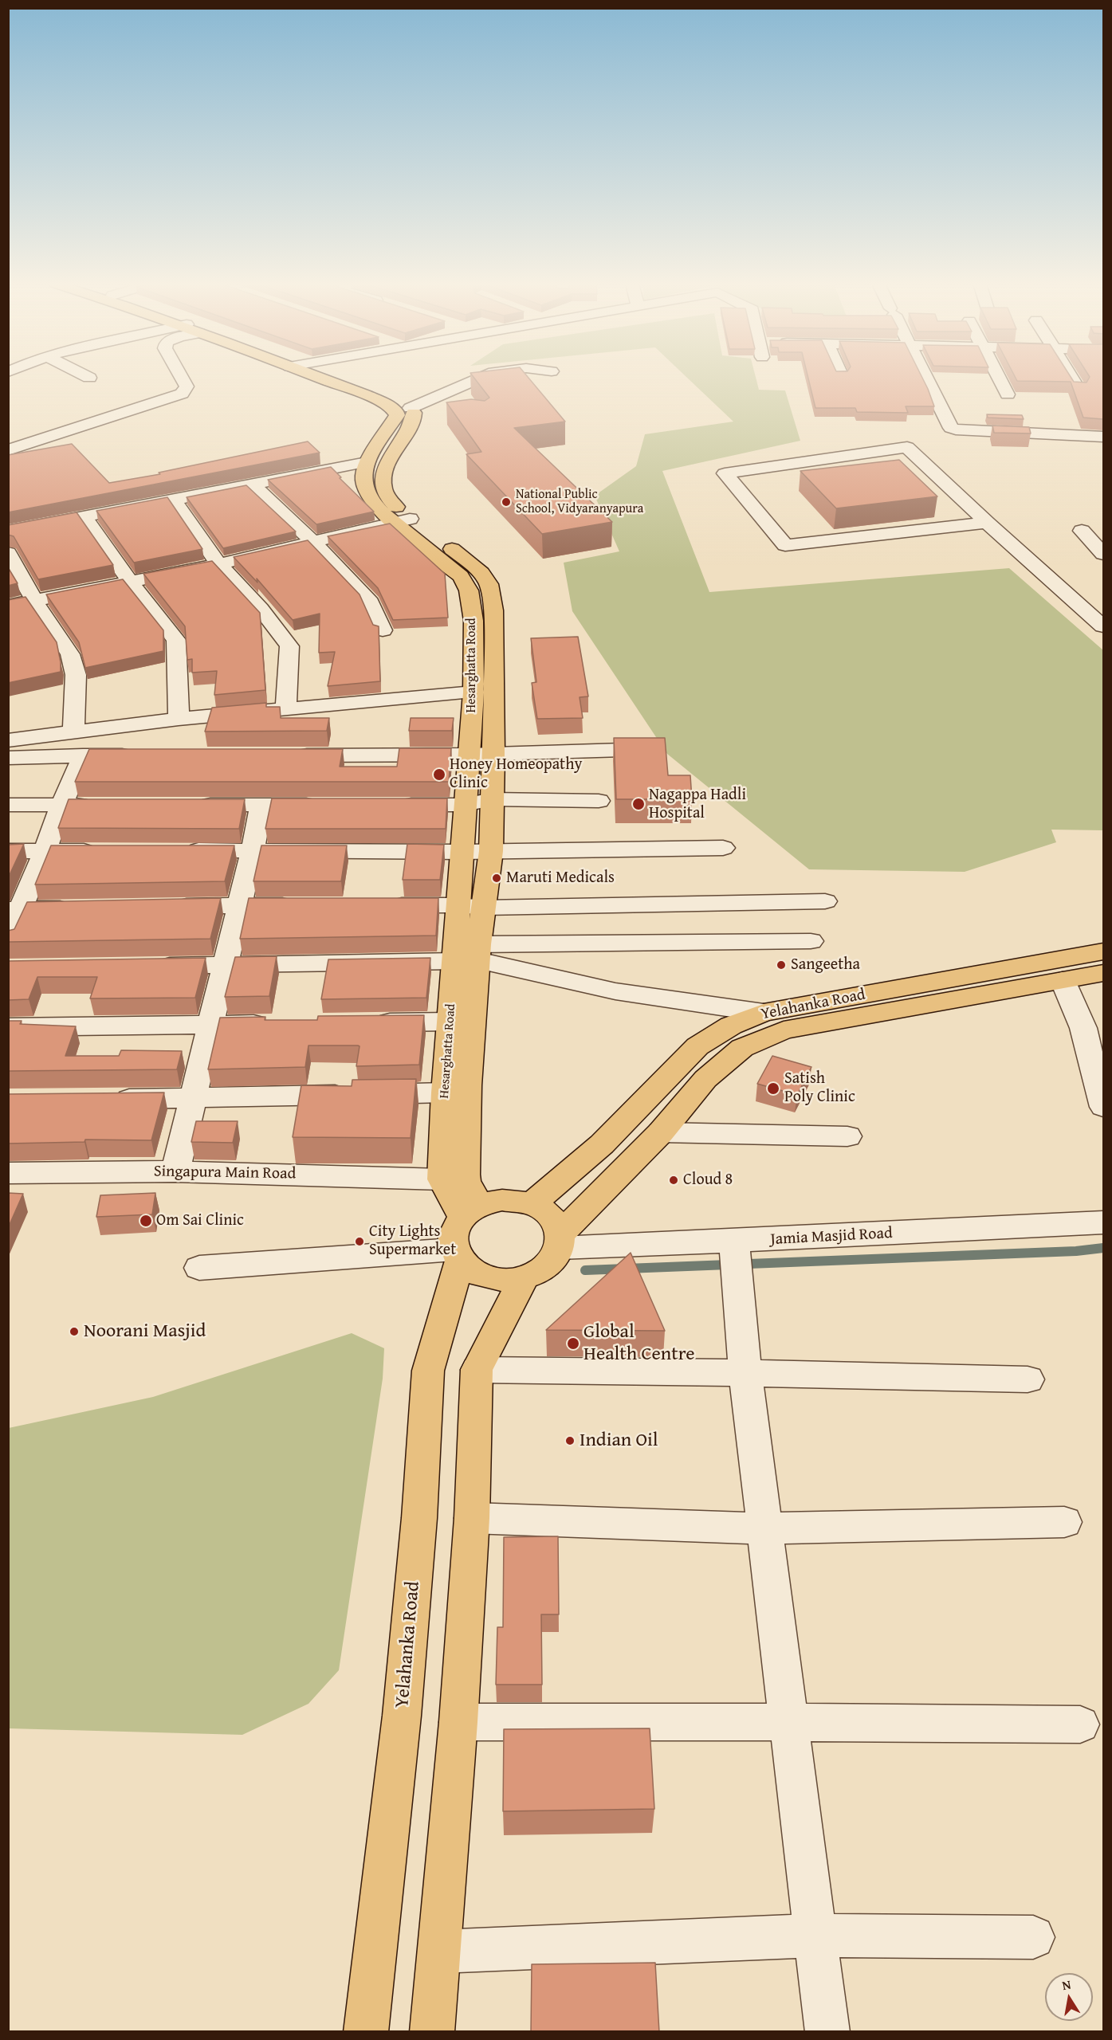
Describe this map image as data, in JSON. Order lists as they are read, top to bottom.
{
  "streets": {
    "main road": ["Hesarghatta Road", "Yelahanka Road"],
    "street": ["Singapura Main Road", "Jamia Masjid Road"]
  },
  "crossings": [
    ["Hesarghatta Road", "Yelahanka Road"],
    ["Hesarghatta Road", "Singapura Main Road"],
    ["Hesarghatta Road", "Jamia Masjid Road"],
    ["Yelahanka Road", "Jamia Masjid Road"]
  ],
  "places": [
    "National Public School, Vidyaranyapura",
    "Honey Homeopathy Clinic",
    "Nagappa Hadli Hospital",
    "Maruti Medicals",
    "Sangeetha",
    "Satish Poly Clinic",
    "Cloud 8",
    "Om Sai Clinic",
    "City Lights Supermarket",
    "Noorani Masjid",
    "Global Health Centre",
    "Indian Oil"
  ],
  "north": "top"
}
